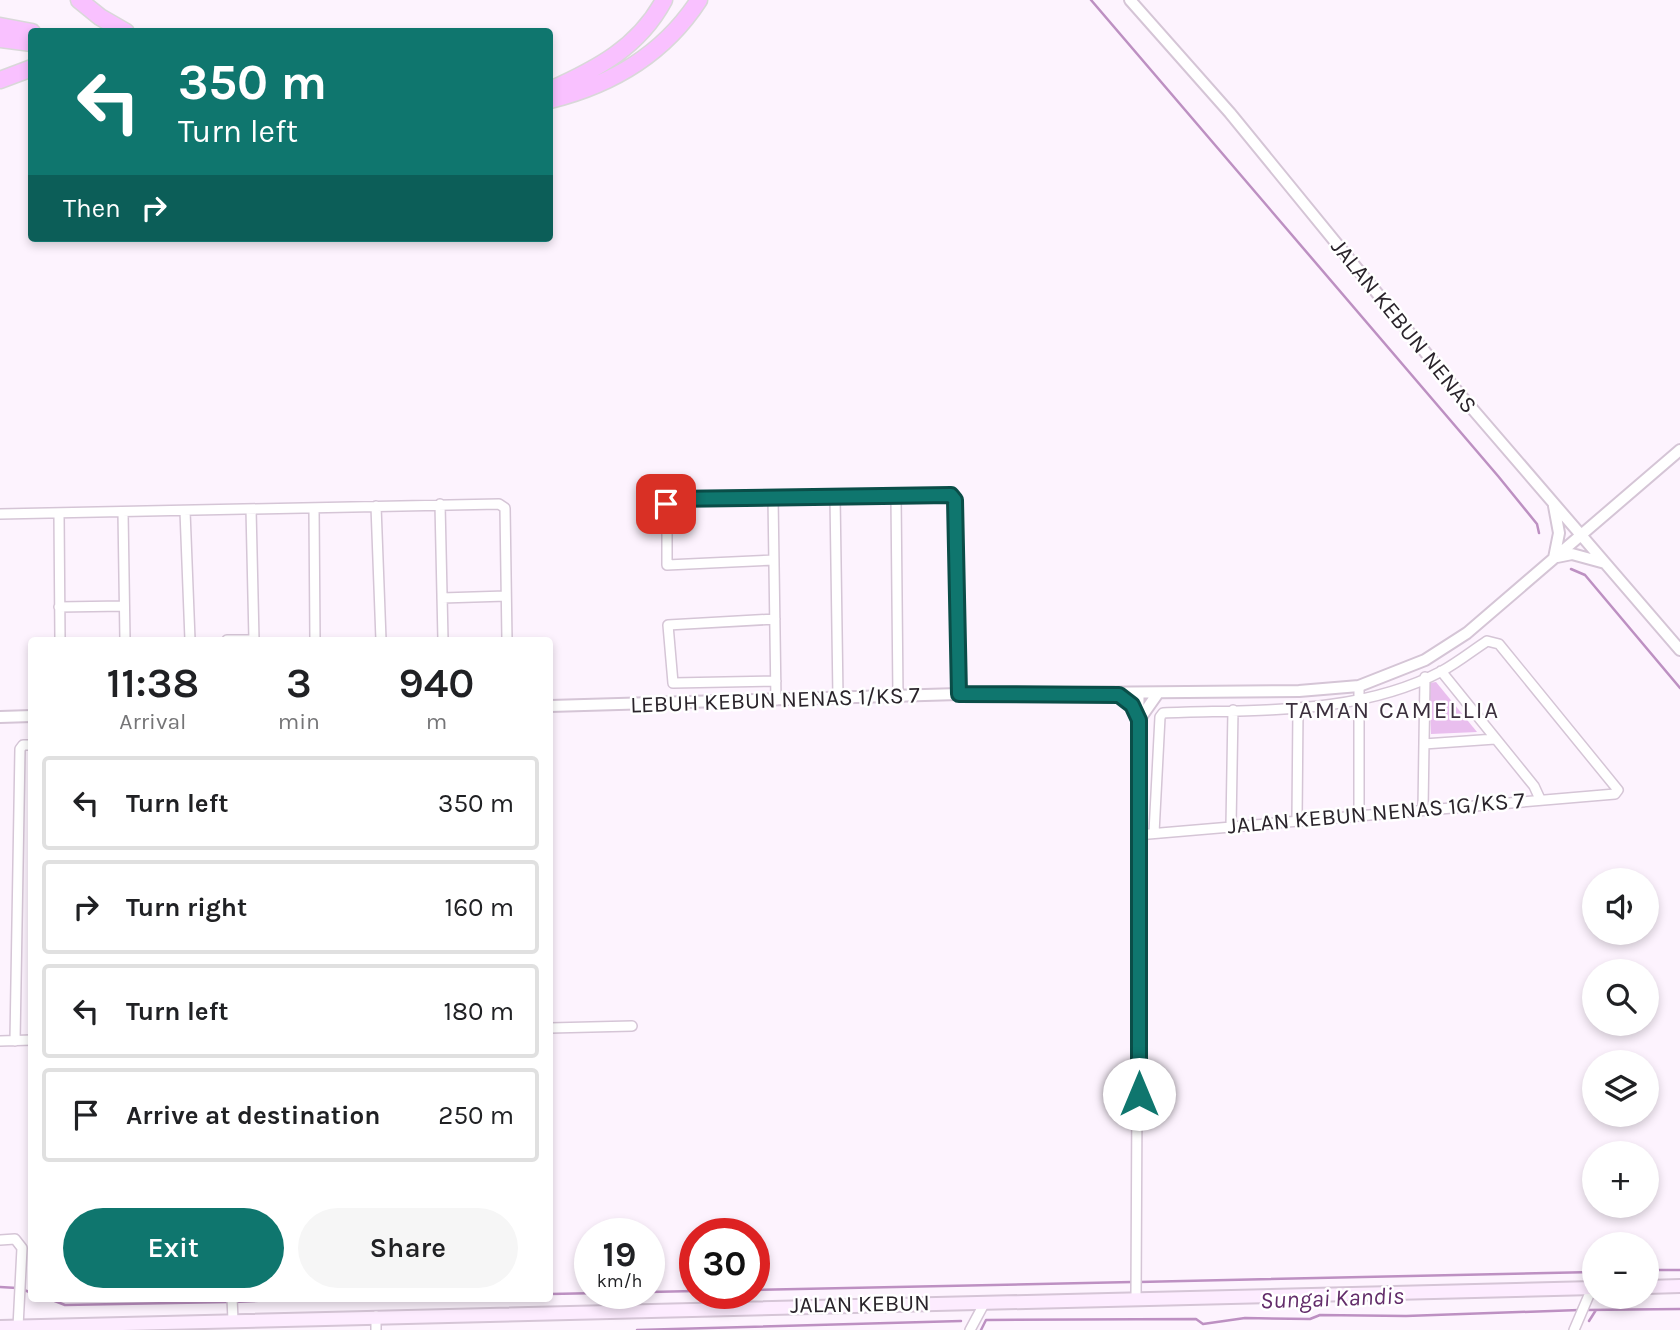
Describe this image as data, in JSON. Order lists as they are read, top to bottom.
{
  "streets": {
    "main road": ["JALAN KEBUN"],
    "street": ["JALAN KEBUN NENAS", "LEBUH KEBUN NENAS 1/KS 7", "JALAN KEBUN NENAS 1G/KS 7"]
  },
  "crossings": [
    ["JALAN KEBUN NENAS", "LEBUH KEBUN NENAS 1/KS 7"]
  ],
  "districts": ["TAMAN CAMELLIA"],
  "water": ["Sungai Kandis"],
  "page": {
    "turn": ["350 m", "Turn left"],
    "then": "Then",
    "eta": [
      "11:38",
      "Arrival",
      "3",
      "min",
      "940",
      "m"
    ],
    "list": [
      {
        "name": "Turn left",
        "value": "350 m"
      },
      {
        "name": "Turn right",
        "value": "160 m"
      },
      {
        "name": "Turn left",
        "value": "180 m"
      },
      {
        "name": "Arrive at destination",
        "value": "250 m"
      }
    ],
    "map_buttons": ["+", "−"],
    "buttons": ["Exit", "Share"],
    "speed": "19 km/h",
    "limit": "30"
  }
}
